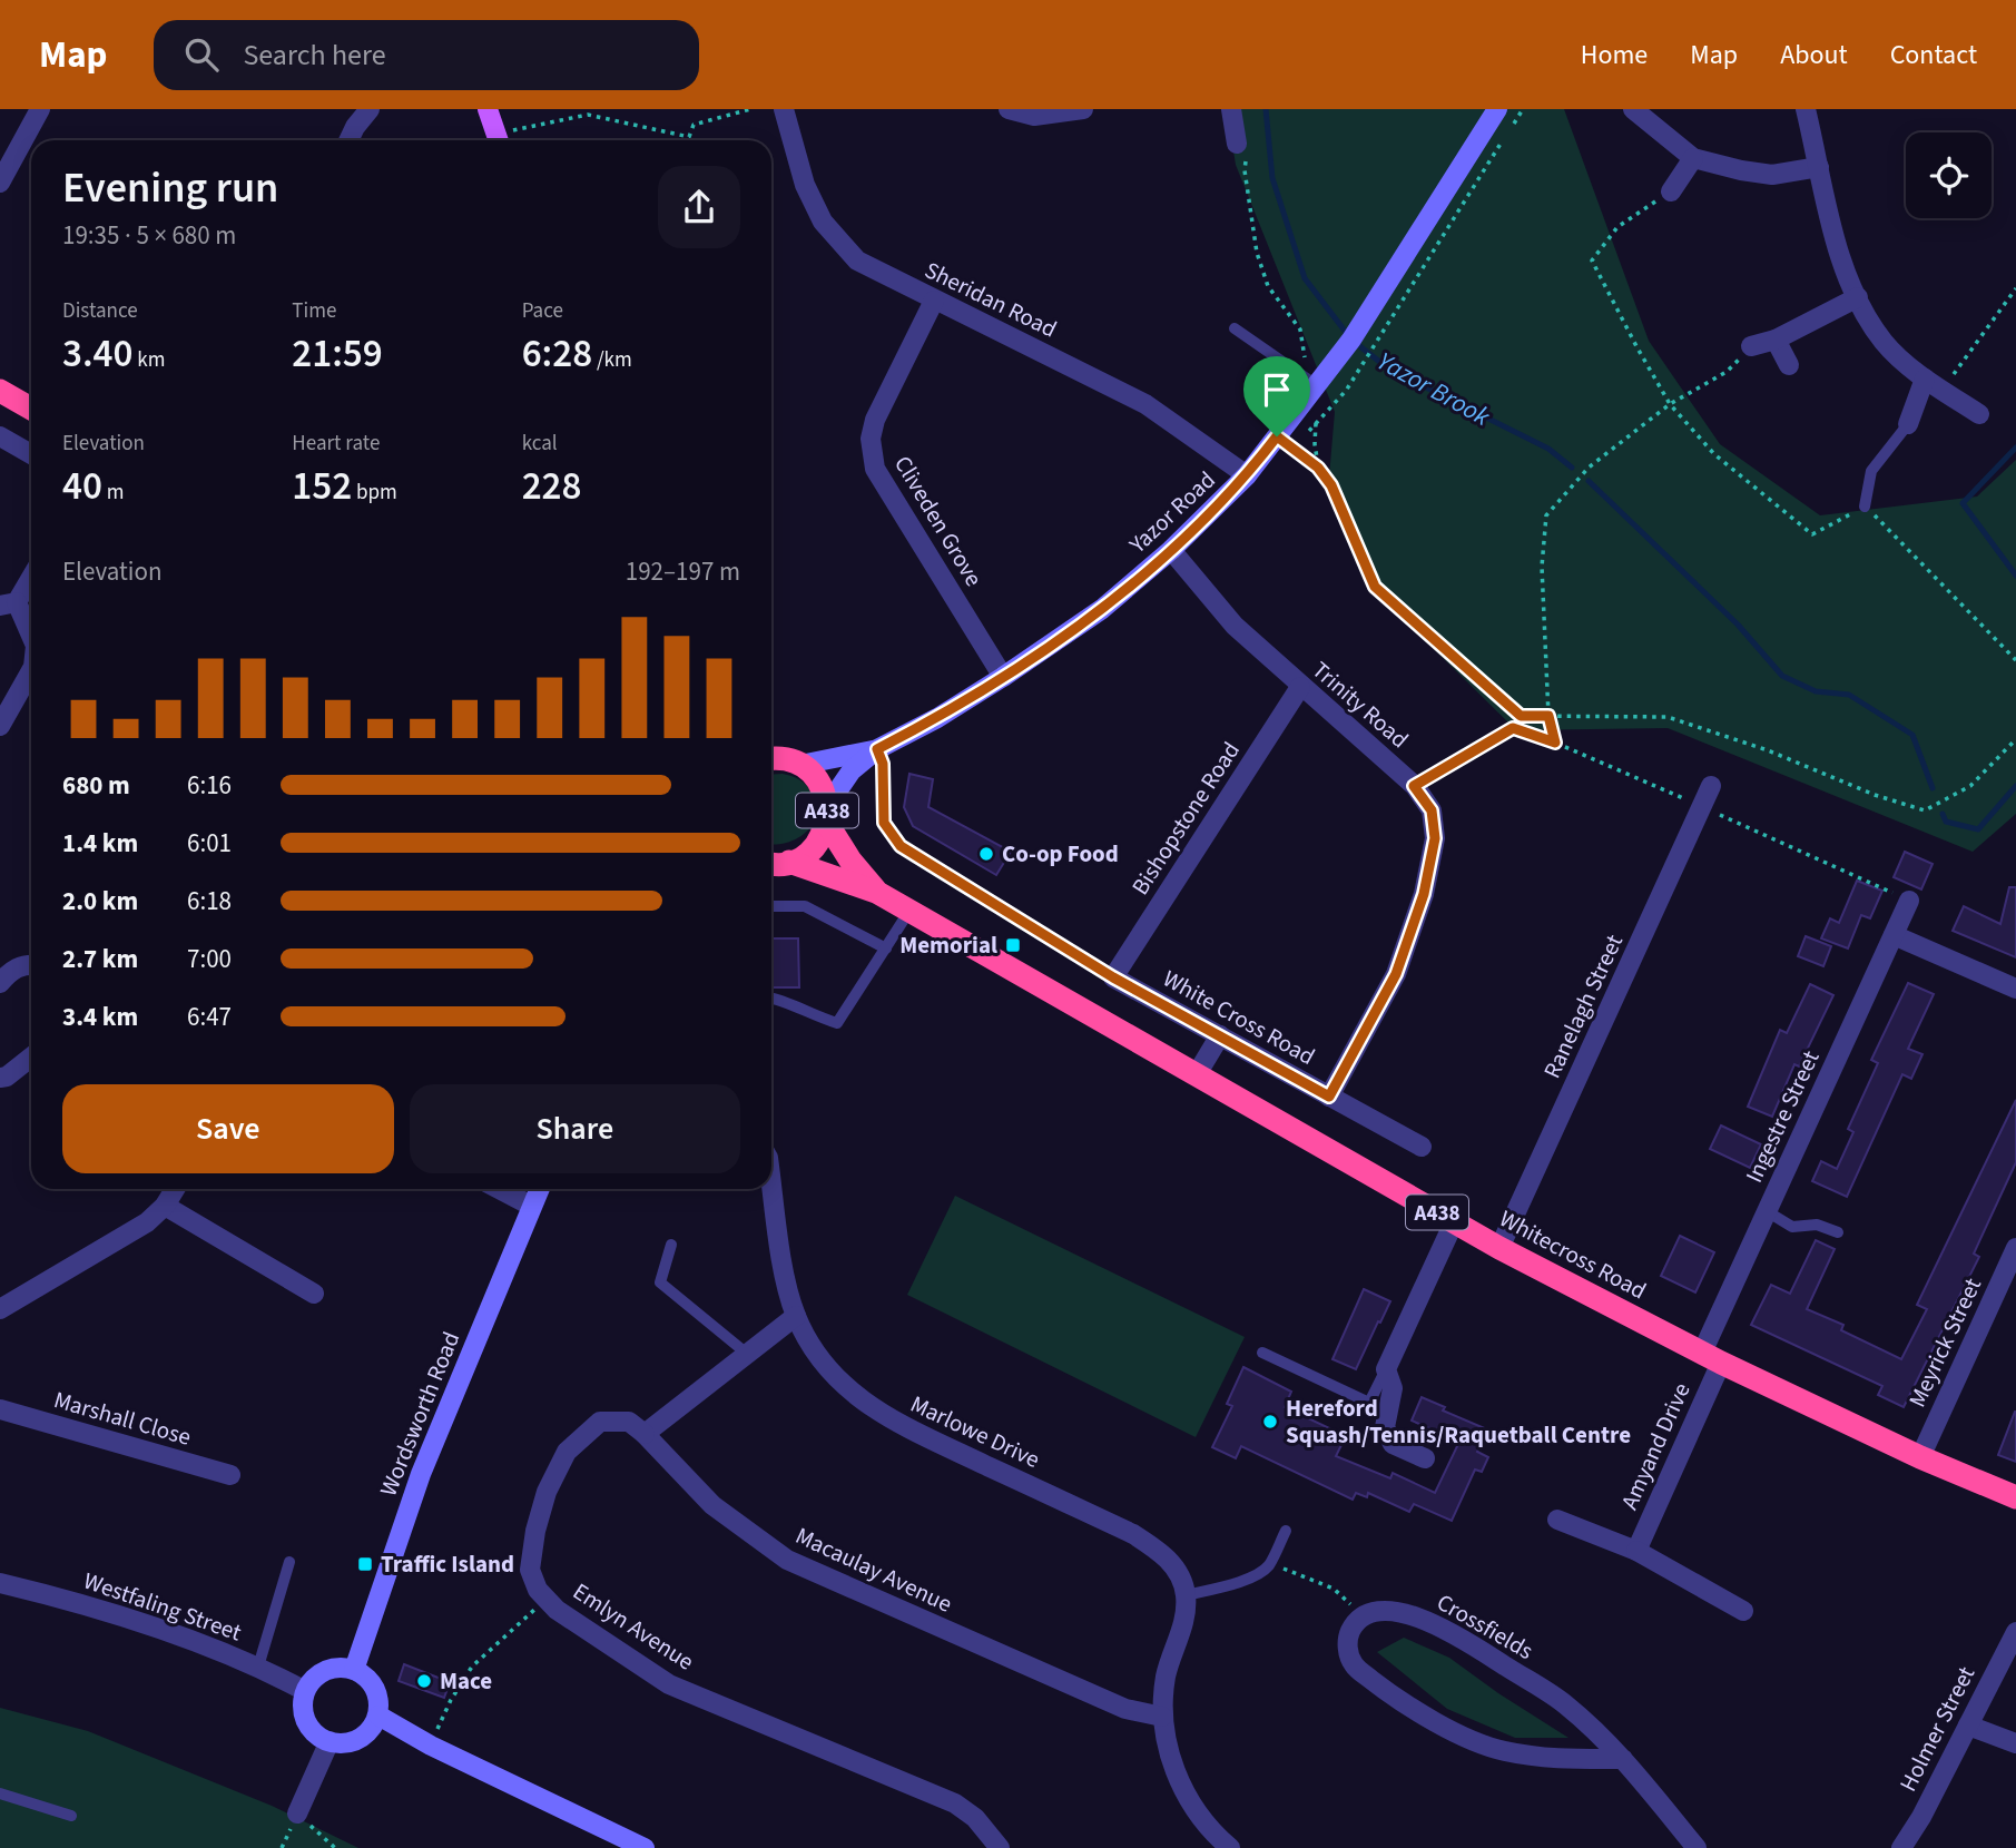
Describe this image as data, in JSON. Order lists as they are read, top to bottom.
{
  "streets": {
    "highway": ["A438", "Whitecross Road"],
    "street": [
      "Sheridan Road",
      "Yazor Road",
      "Cliveden Grove",
      "Trinity Road",
      "Bishopstone Road",
      "Ranelagh Street",
      "White Cross Road",
      "Ingestre Street",
      "Meyrick Street",
      "Wordsworth Road",
      "Marshall Close",
      "Marlowe Drive",
      "Amyand Drive",
      "Macaulay Avenue",
      "Westfaling Street",
      "Emlyn Avenue",
      "Crossfields",
      "Holmer Street"
    ]
  },
  "crossings": [
    ["Sheridan Road", "Yazor Road"],
    ["Sheridan Road", "Cliveden Grove"],
    ["Yazor Road", "Cliveden Grove"],
    ["Yazor Road", "Trinity Road"],
    ["Yazor Road", "A438"],
    ["Yazor Road", "Whitecross Road"],
    ["Trinity Road", "Bishopstone Road"],
    ["Trinity Road", "White Cross Road"],
    ["A438", "Whitecross Road"],
    ["Bishopstone Road", "White Cross Road"],
    ["Ranelagh Street", "Whitecross Road"],
    ["Ingestre Street", "Whitecross Road"],
    ["Ingestre Street", "Amyand Drive"],
    ["Whitecross Road", "Meyrick Street"],
    ["Whitecross Road", "Amyand Drive"],
    ["Wordsworth Road", "Westfaling Street"],
    ["Macaulay Avenue", "Emlyn Avenue"]
  ],
  "water": ["Yazor Brook"],
  "places": {
    "other": ["Co-op Food", "Hereford Squash/Tennis/Raquetball Centre", "Mace"],
    "transit": ["Memorial", "Traffic Island"]
  },
  "page": {
    "header": "Map",
    "search": "Search here",
    "nav": [
      "Home",
      "Map",
      "About",
      "Contact"
    ],
    "heading": ["Evening run", "19:35 · 5 × 680 m"],
    "stats": [
      ["Distance", "3.40 km"],
      ["Time", "21:59"],
      ["Pace", "6:28 /km"],
      ["Elevation", "40 m"],
      ["Heart rate", "152 bpm"],
      ["kcal", "228"]
    ],
    "chart": ["Elevation", "192–197 m"],
    "list": [
      {
        "name": "680 m",
        "note": "6:16"
      },
      {
        "name": "1.4 km",
        "note": "6:01"
      },
      {
        "name": "2.0 km",
        "note": "6:18"
      },
      {
        "name": "2.7 km",
        "note": "7:00"
      },
      {
        "name": "3.4 km",
        "note": "6:47"
      }
    ],
    "buttons": ["Save", "Share"]
  }
}
